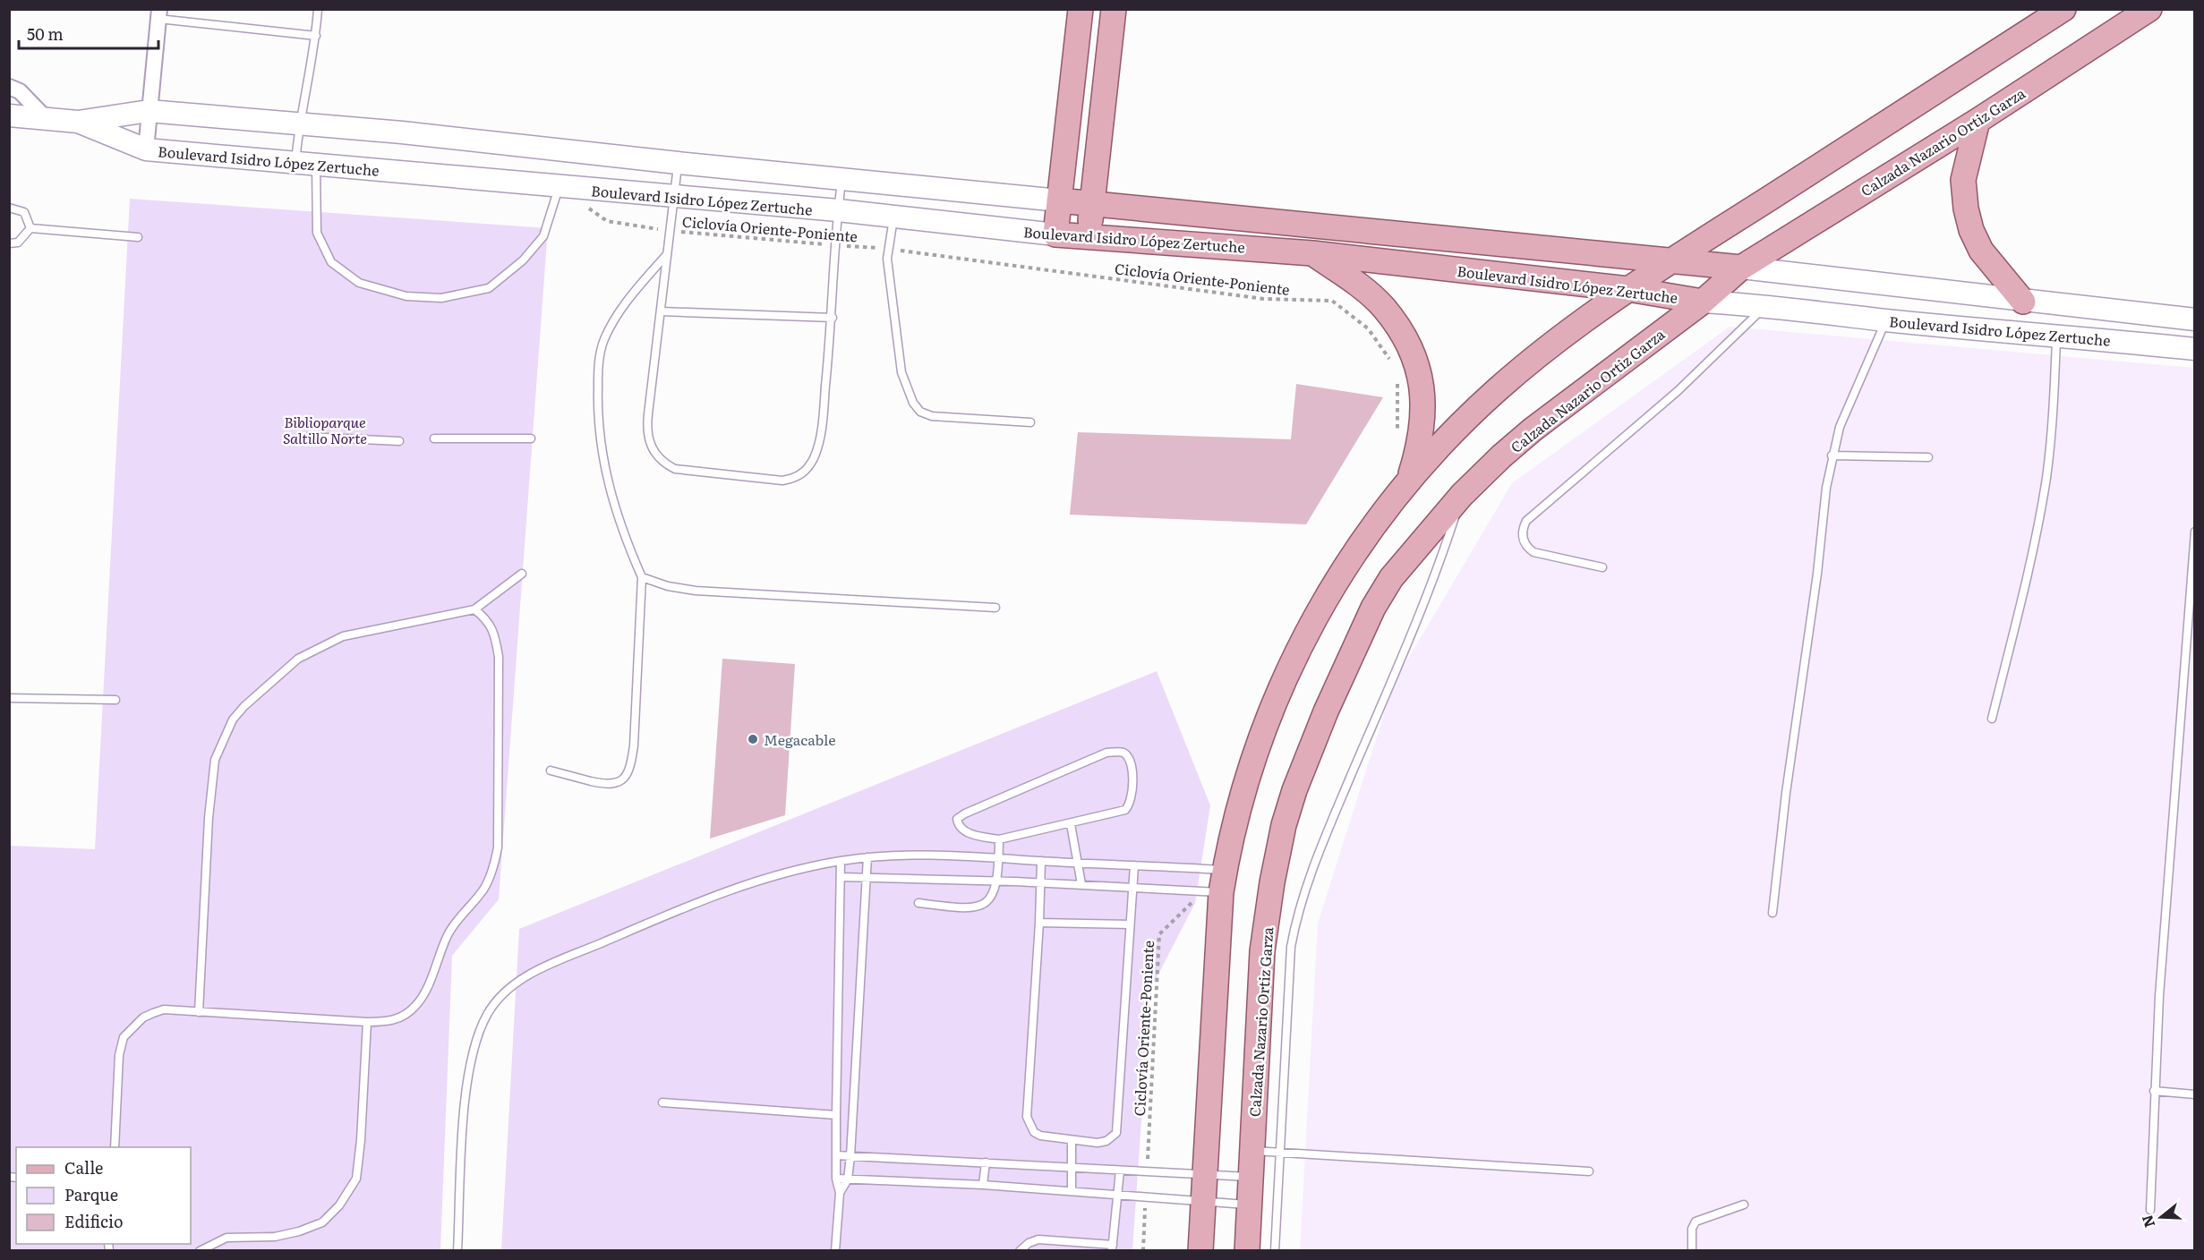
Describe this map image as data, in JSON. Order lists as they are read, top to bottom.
{
  "streets": {
    "main road": ["Calzada Nazario Ortiz Garza", "Boulevard Isidro López Zertuche"],
    "path": ["Ciclovía Oriente-Poniente"]
  },
  "crossings": [
    ["Calzada Nazario Ortiz Garza", "Boulevard Isidro López Zertuche"],
    ["Boulevard Isidro López Zertuche", "Ciclovía Oriente-Poniente"]
  ],
  "parks": ["Biblioparque Saltillo Norte"],
  "places": ["Megacable"],
  "legend": ["Calle", "Parque", "Edificio"],
  "scale_bar": "50 m",
  "north": "left"
}
